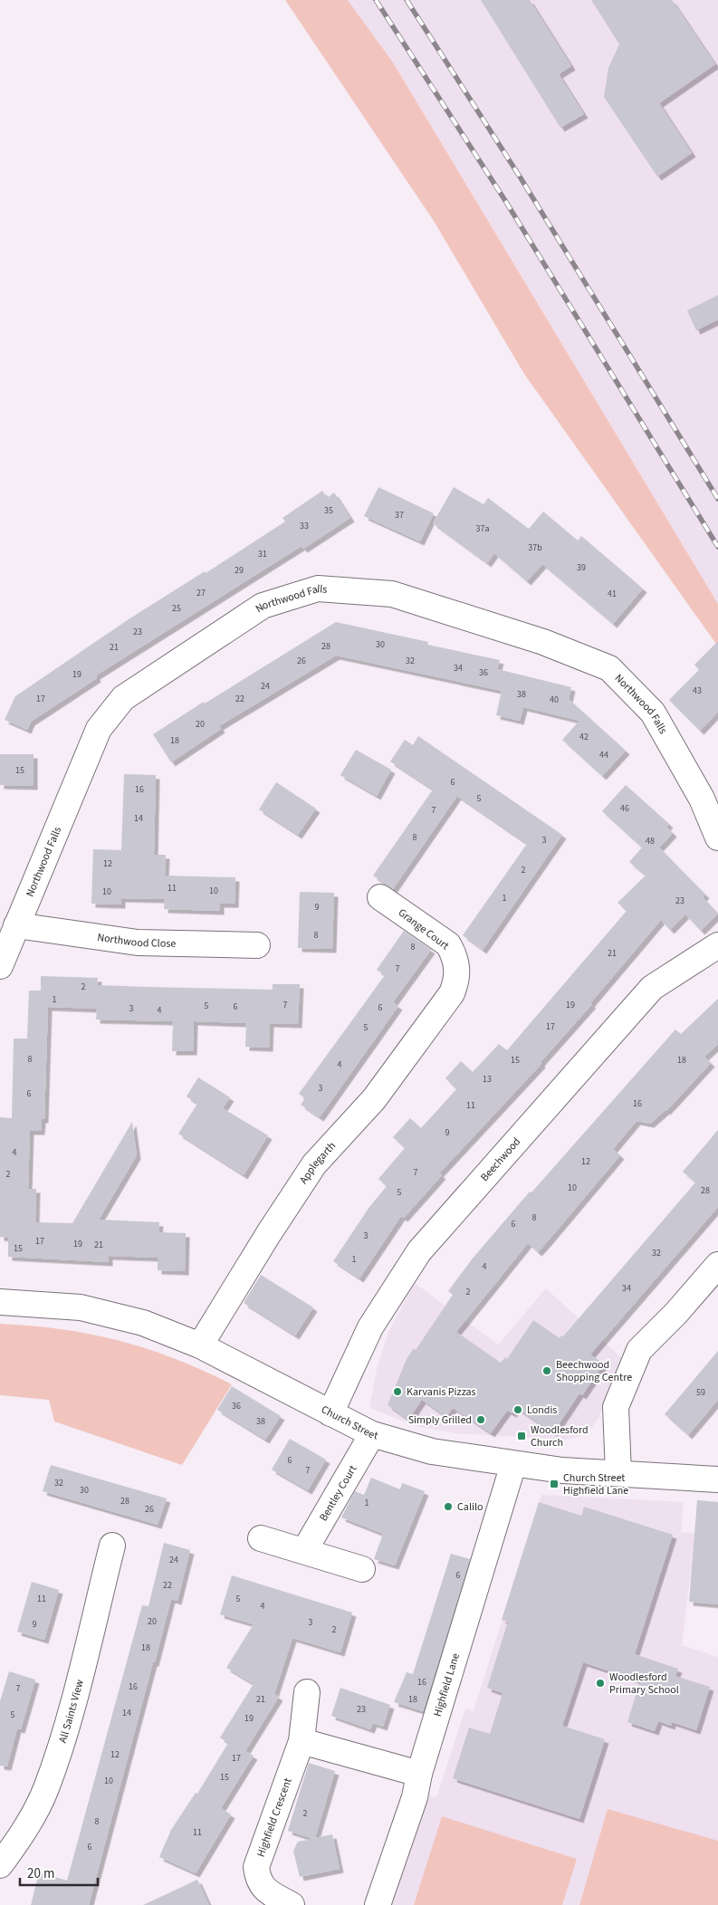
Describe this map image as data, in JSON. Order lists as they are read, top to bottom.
{
  "streets": {
    "street": [
      "Northwood Falls",
      "Grange Court",
      "Northwood Close",
      "Beechwood",
      "Applegarth",
      "Church Street",
      "Bentley Court",
      "Highfield Lane",
      "All Saints View",
      "Highfield Crescent"
    ]
  },
  "crossings": [
    ["Northwood Falls", "Northwood Close"],
    ["Grange Court", "Applegarth"],
    ["Beechwood", "Church Street"],
    ["Applegarth", "Church Street"],
    ["Church Street", "Bentley Court"],
    ["Church Street", "Highfield Lane"]
  ],
  "places": {
    "other": [
      "Beechwood Shopping Centre",
      "Karvanis Pizzas",
      "Londis",
      "Simply Grilled",
      "Calilo",
      "Woodlesford Primary School"
    ],
    "transit": ["Woodlesford Church", "Church Street Highfield Lane"]
  },
  "house_numbers": [
    "35",
    "37",
    "33",
    "37a",
    "37b",
    "31",
    "39",
    "29",
    "27",
    "41",
    "25",
    "23",
    "30",
    "28",
    "21",
    "26",
    "32",
    "34",
    "36",
    "19",
    "24",
    "43",
    "38",
    "17",
    "22",
    "40",
    "20",
    "42",
    "18",
    "44",
    "15",
    "6",
    "16",
    "5",
    "46",
    "7",
    "14",
    "8",
    "3",
    "48",
    "12",
    "2",
    "11",
    "10",
    "10",
    "1",
    "23",
    "9",
    "8",
    "8",
    "21",
    "7",
    "2",
    "1",
    "7",
    "19",
    "5",
    "6",
    "6",
    "3",
    "4",
    "17",
    "5",
    "8",
    "15",
    "18",
    "4",
    "13",
    "3",
    "6",
    "16",
    "11",
    "9",
    "4",
    "12",
    "7",
    "2",
    "10",
    "28",
    "5",
    "8",
    "6",
    "3",
    "17",
    "19",
    "21",
    "15",
    "32",
    "1",
    "4",
    "34",
    "2",
    "59",
    "36",
    "38",
    "6",
    "7",
    "32",
    "30",
    "28",
    "1",
    "26",
    "24",
    "6",
    "22",
    "11",
    "5",
    "4",
    "20",
    "3",
    "9",
    "2",
    "18",
    "16",
    "16",
    "7",
    "21",
    "18",
    "23",
    "14",
    "5",
    "19",
    "12",
    "17",
    "15",
    "10",
    "2",
    "8",
    "11",
    "6"
  ],
  "scale_bar": "20 m"
}
